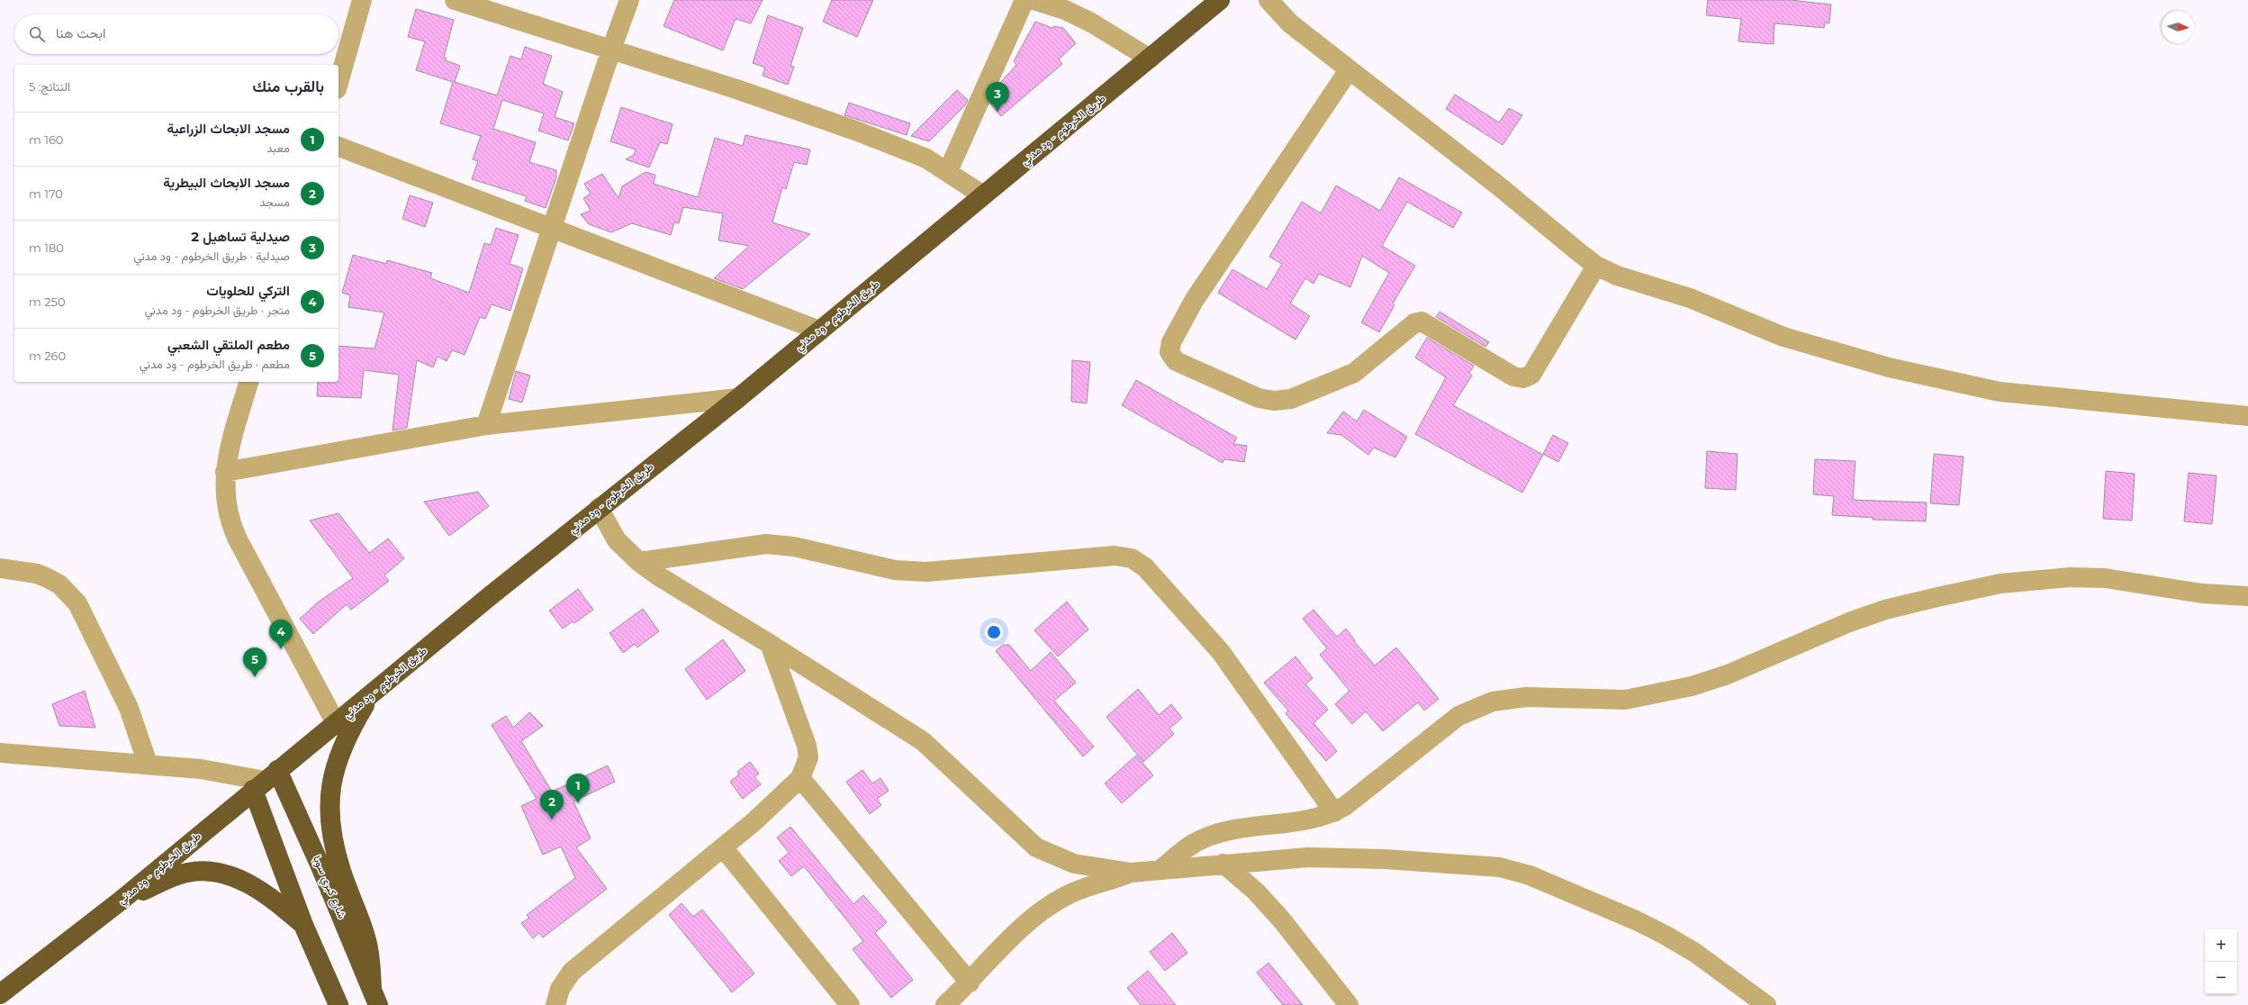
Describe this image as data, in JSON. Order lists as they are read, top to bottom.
{
  "streets": {
    "highway": ["طريق الخرطوم - ود مدني", "شارع كبري سوبا"]
  },
  "crossings": [
    ["طريق الخرطوم - ود مدني", "شارع كبري سوبا"]
  ],
  "north": "right",
  "page": {
    "search": "ابحث هنا",
    "heading": ["بالقرب منك", "النتائج: 5"],
    "pins": [
      "3",
      "4",
      "5",
      "1",
      "2"
    ],
    "list": [
      {
        "mark": "1",
        "name": "مسجد الابحاث الزراعية",
        "note": "معبد",
        "value": "160 m"
      },
      {
        "mark": "2",
        "name": "مسجد الابحاث البيطرية",
        "note": "مسجد",
        "value": "170 m"
      },
      {
        "mark": "3",
        "name": "صيدلية تساهيل 2",
        "note": "صيدلية · طريق الخرطوم - ود مدني",
        "value": "180 m"
      },
      {
        "mark": "4",
        "name": "التركي للحلويات",
        "note": "متجر · طريق الخرطوم - ود مدني",
        "value": "250 m"
      },
      {
        "mark": "5",
        "name": "مطعم الملتقي الشعبي",
        "note": "مطعم · طريق الخرطوم - ود مدني",
        "value": "260 m"
      }
    ],
    "map_buttons": ["+", "−"]
  }
}
